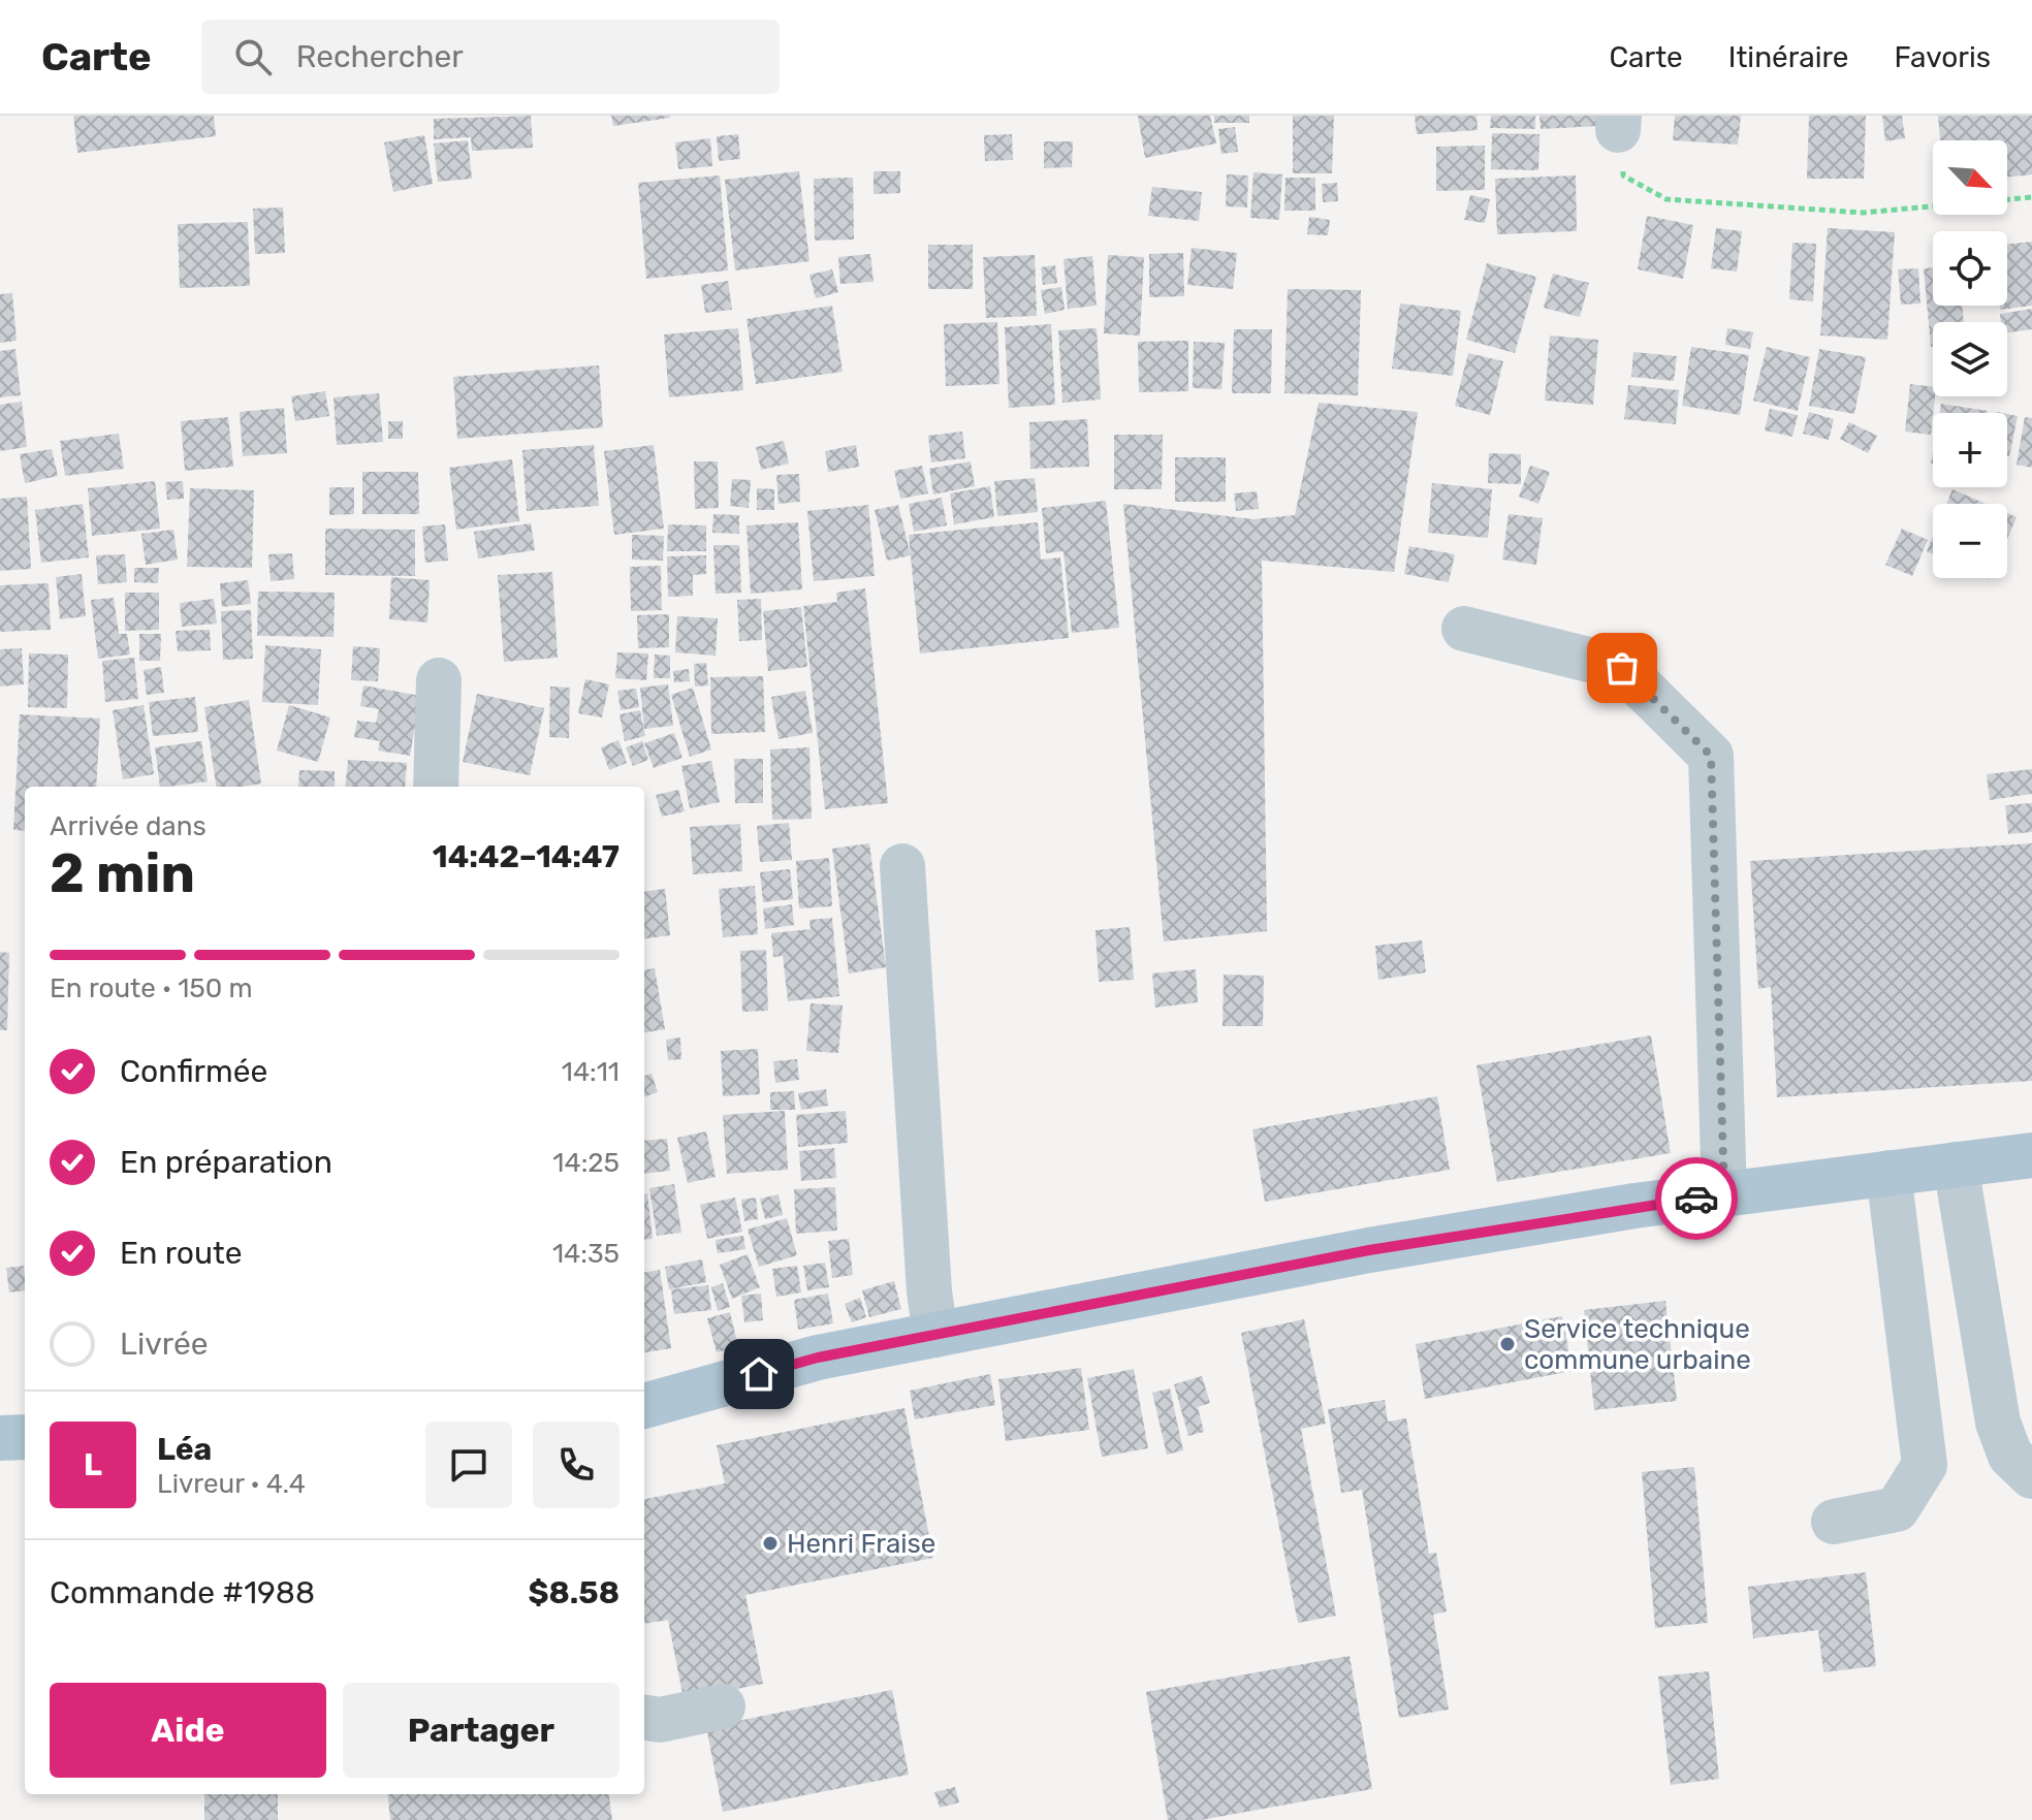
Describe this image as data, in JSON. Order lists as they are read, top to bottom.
{
  "places": ["Service technique commune urbaine", "Henri Fraise"],
  "north": "bottom right",
  "page": {
    "header": "Carte",
    "search": "Rechercher",
    "nav": ["Carte", "Itinéraire", "Favoris"],
    "map_buttons": ["+", "−"],
    "heading": ["2 min", "Arrivée dans", "14:42–14:47"],
    "panel": [
      "Léa",
      "Livreur · 4.4",
      "Commande #1988",
      "$8.58"
    ],
    "bar": "En route · 150 m",
    "list": [
      ["Confirmée", "14:11"],
      ["En préparation", "14:25"],
      ["En route", "14:35"],
      "Livrée"
    ],
    "round": "L",
    "buttons": ["Aide", "Partager"]
  }
}
